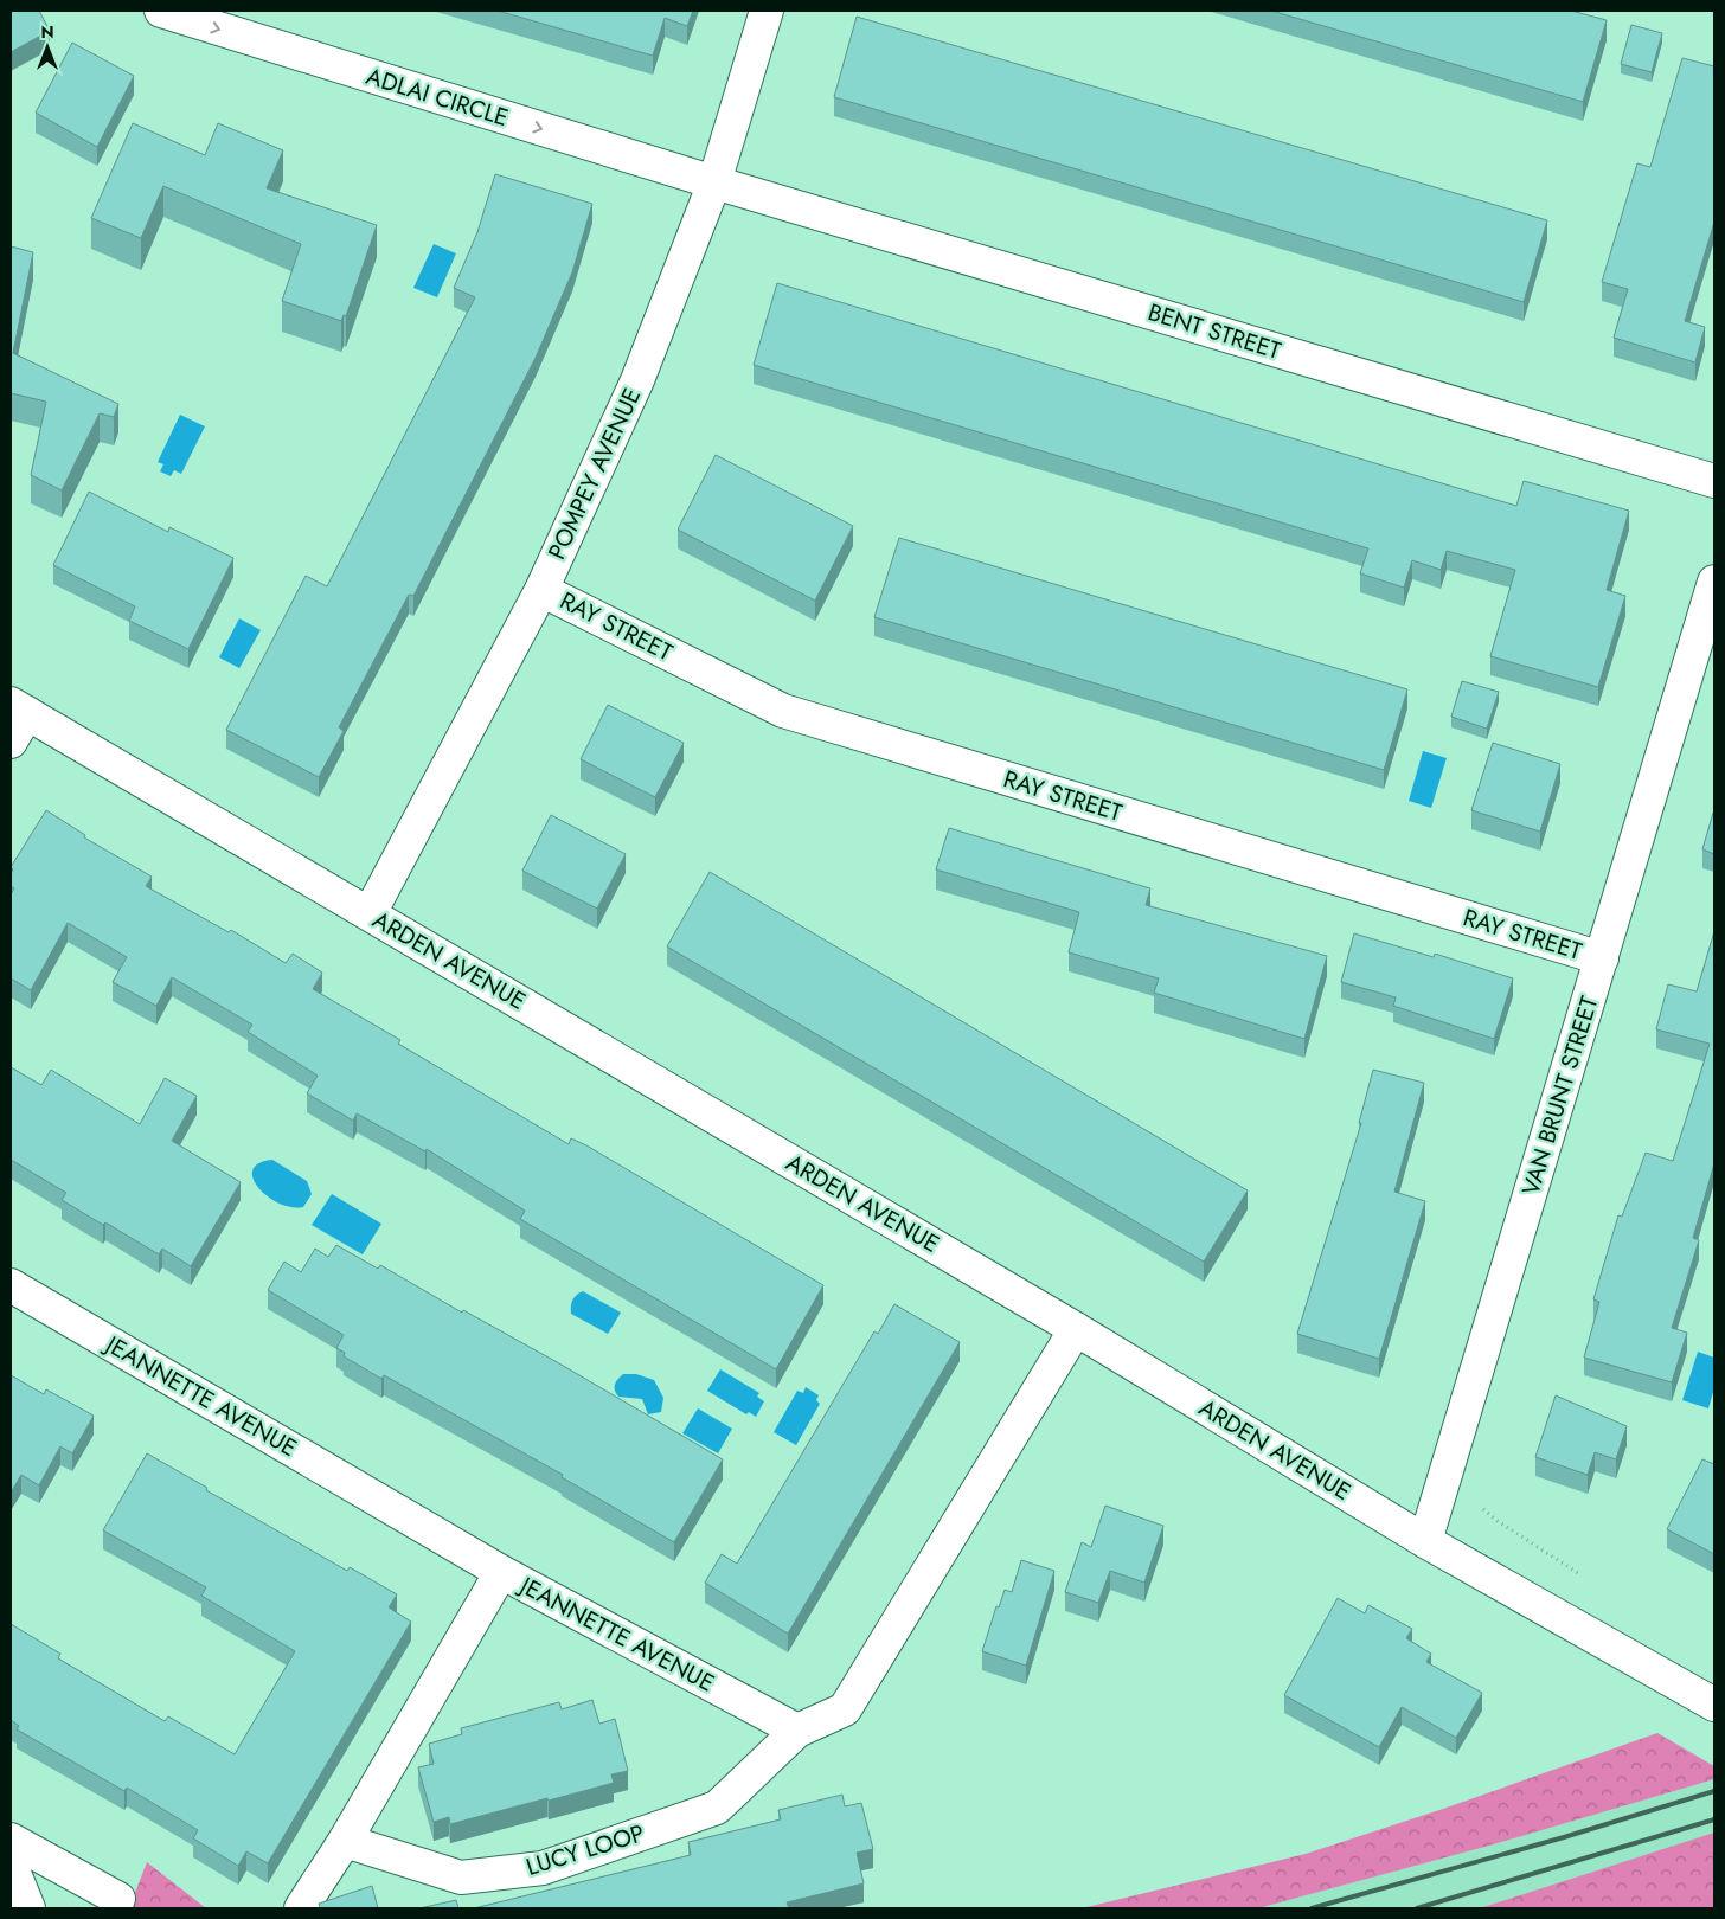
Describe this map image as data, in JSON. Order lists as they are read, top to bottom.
{
  "streets": {
    "street": [
      "ADLAI CIRCLE",
      "BENT STREET",
      "POMPEY AVENUE",
      "RAY STREET",
      "ARDEN AVENUE",
      "VAN BRUNT STREET",
      "JEANNETTE AVENUE",
      "LUCY LOOP"
    ]
  },
  "crossings": [
    ["ADLAI CIRCLE", "BENT STREET"],
    ["ADLAI CIRCLE", "POMPEY AVENUE"],
    ["BENT STREET", "POMPEY AVENUE"],
    ["POMPEY AVENUE", "RAY STREET"],
    ["POMPEY AVENUE", "ARDEN AVENUE"],
    ["RAY STREET", "VAN BRUNT STREET"],
    ["ARDEN AVENUE", "VAN BRUNT STREET"],
    ["JEANNETTE AVENUE", "LUCY LOOP"]
  ],
  "one_way": ["ADLAI CIRCLE"],
  "north": "top"
}
